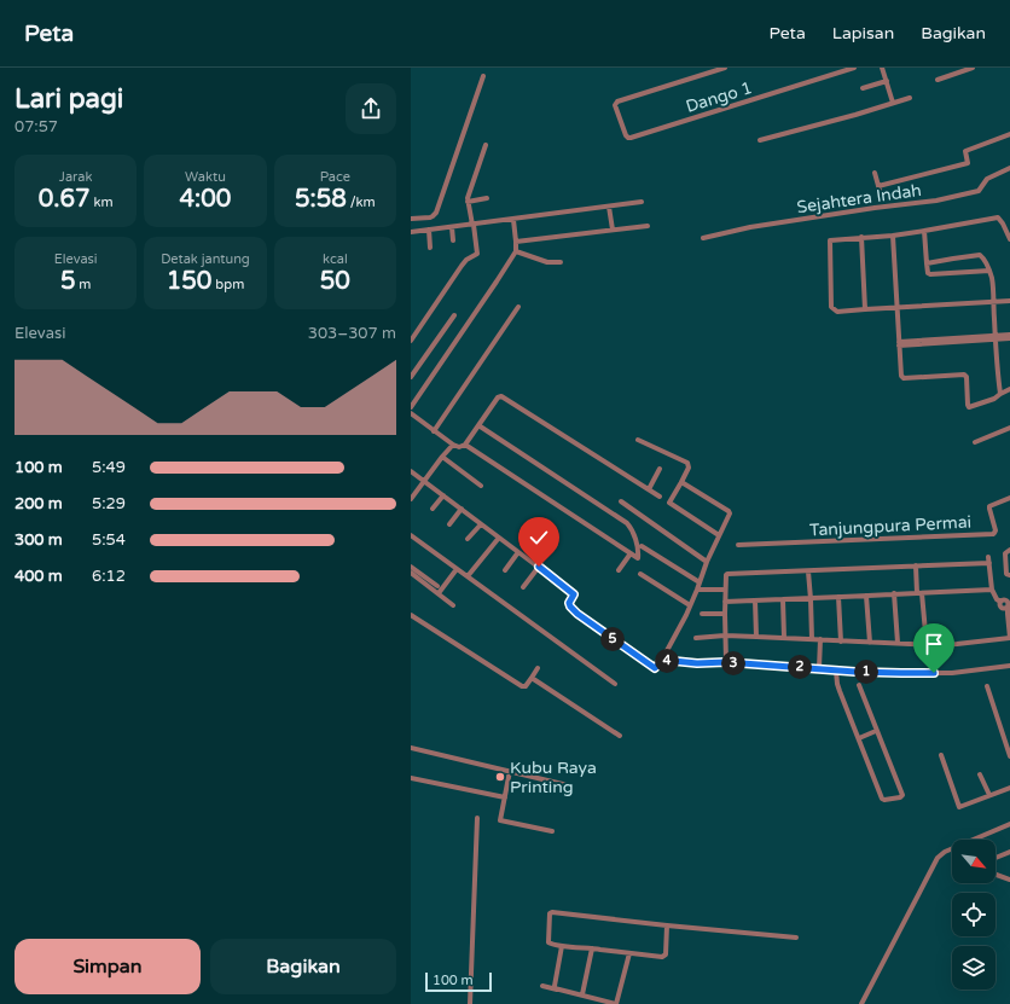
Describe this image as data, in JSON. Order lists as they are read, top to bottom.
{
  "streets": {
    "street": ["Dango 1", "Sejahtera Indah", "Tanjungpura Permai"]
  },
  "places": ["Kubu Raya Printing"],
  "scale_bar": "100 m",
  "north": "bottom right",
  "page": {
    "header": "Peta",
    "nav": ["Peta", "Lapisan", "Bagikan"],
    "heading": ["Lari pagi", "07:57"],
    "stats": [
      ["Jarak", "0.67 km"],
      ["Waktu", "4:00"],
      ["Pace", "5:58 /km"],
      ["Elevasi", "5 m"],
      ["Detak jantung", "150 bpm"],
      ["kcal", "50"]
    ],
    "chart": ["Elevasi", "303–307 m"],
    "list": [
      {
        "name": "100 m",
        "note": "5:49"
      },
      {
        "name": "200 m",
        "note": "5:29"
      },
      {
        "name": "300 m",
        "note": "5:54"
      },
      {
        "name": "400 m",
        "note": "6:12"
      }
    ],
    "pins": [
      "5",
      "4",
      "3",
      "2",
      "1"
    ],
    "buttons": ["Simpan", "Bagikan"],
    "scale": "100 m"
  }
}
